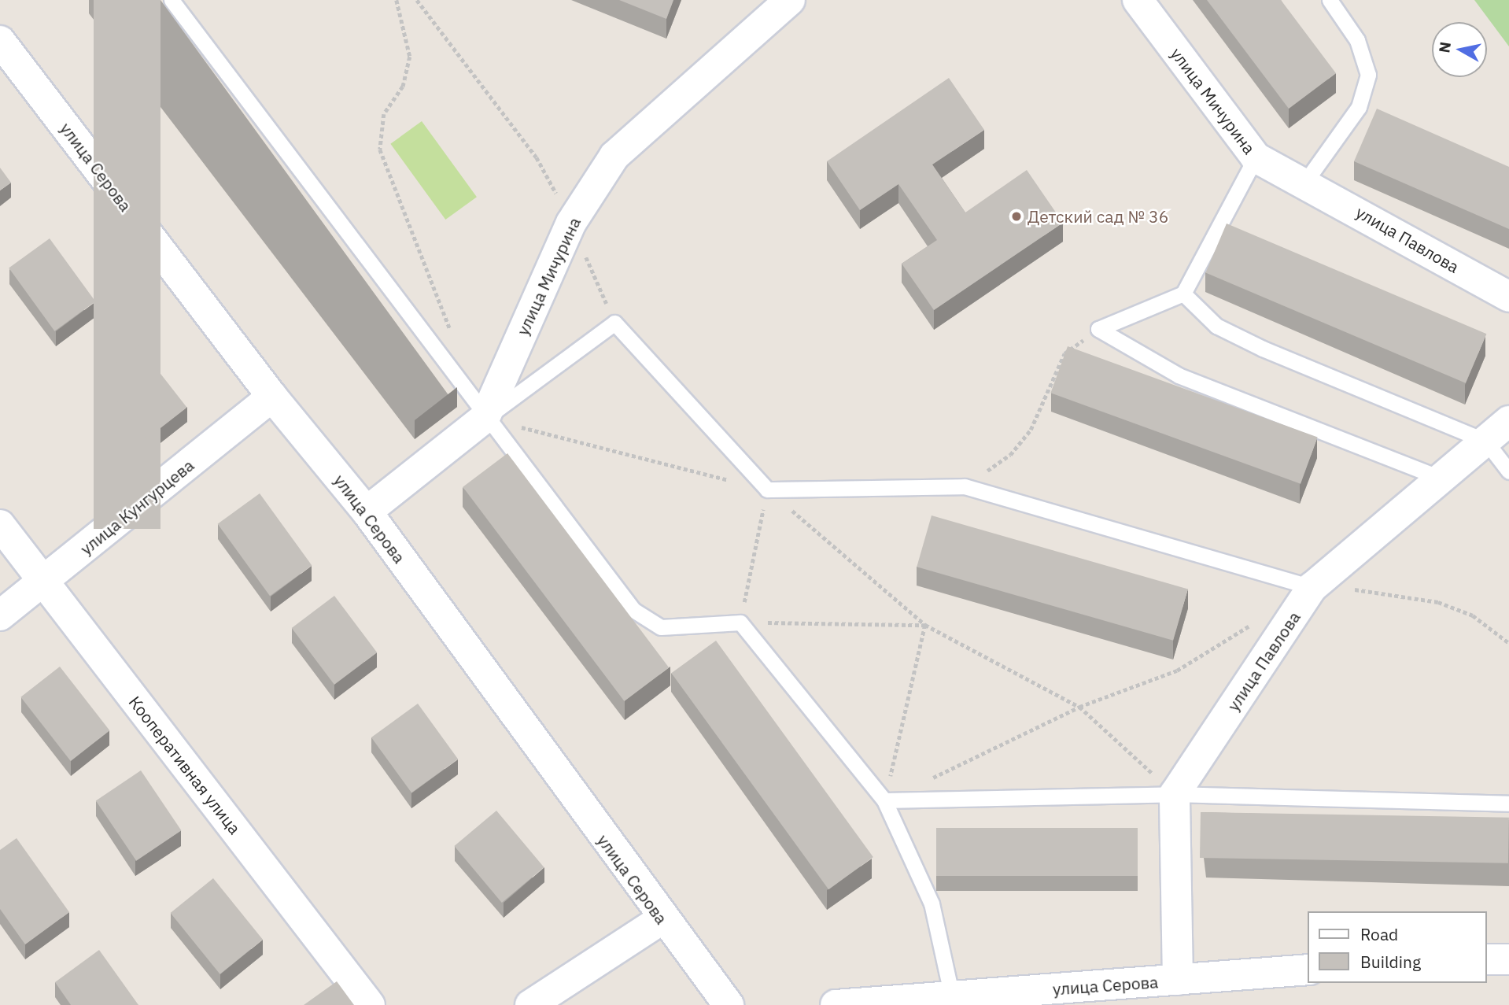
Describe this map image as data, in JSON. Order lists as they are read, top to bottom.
{
  "streets": {
    "street": [
      "улица Мичурина",
      "улица Серова",
      "улица Павлова",
      "улица Кунгурцева",
      "Кооперативная улица"
    ]
  },
  "crossings": [
    ["улица Мичурина", "улица Серова"],
    ["улица Мичурина", "улица Павлова"],
    ["улица Серова", "улица Кунгурцева"],
    ["улица Кунгурцева", "Кооперативная улица"]
  ],
  "places": ["Детский сад № 36"],
  "legend": ["Road", "Building"],
  "north": "left"
}
